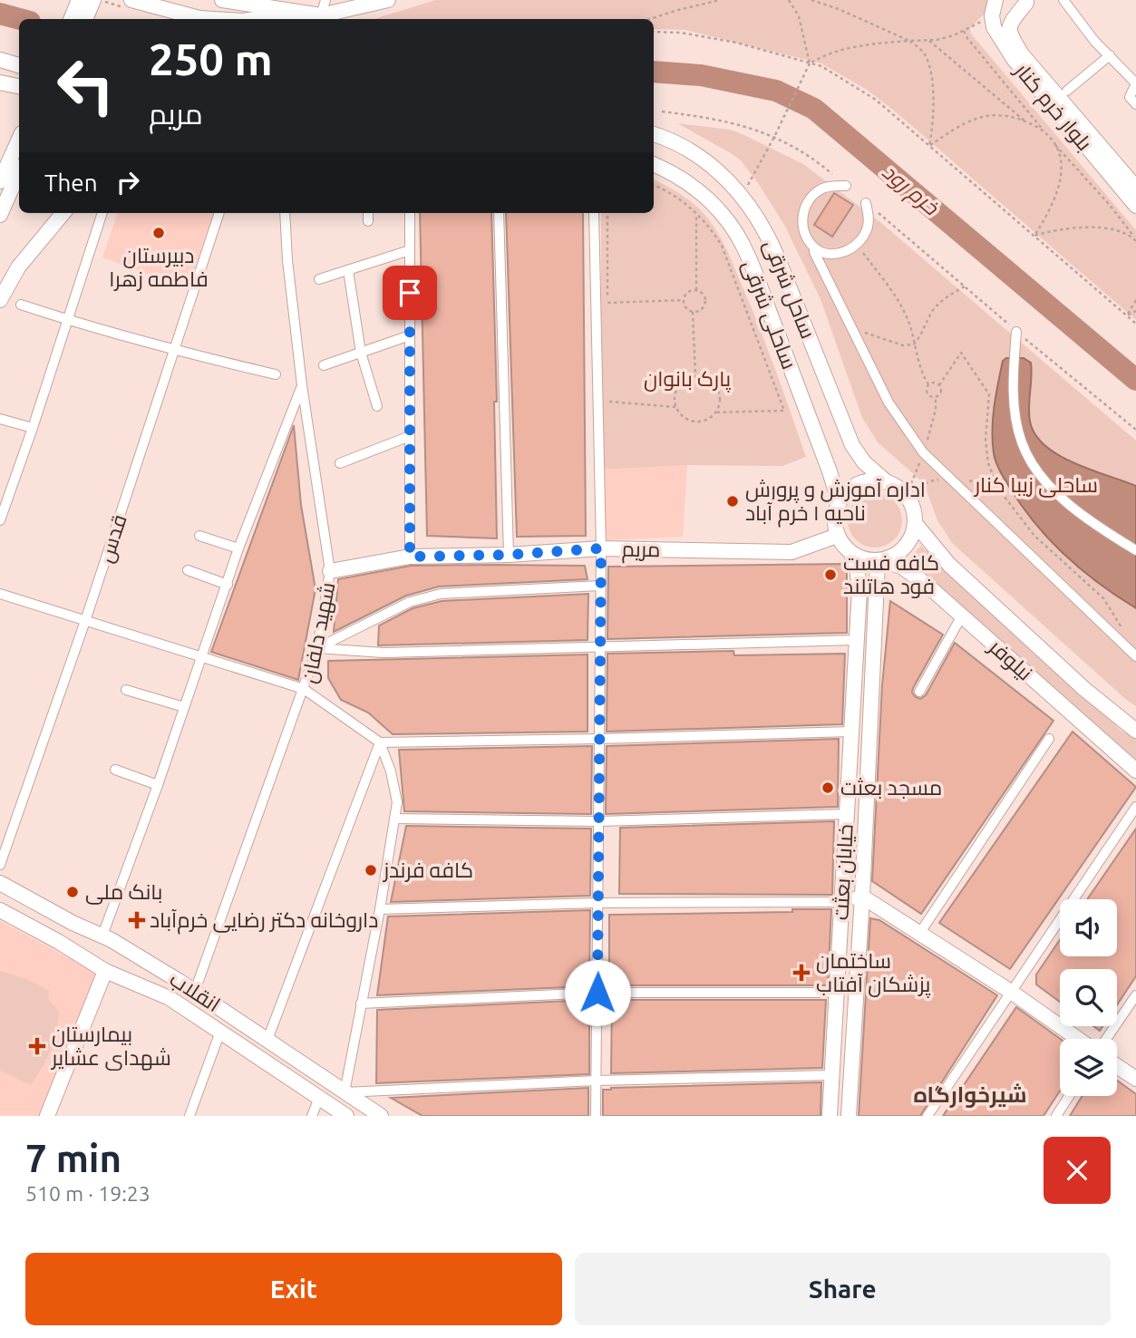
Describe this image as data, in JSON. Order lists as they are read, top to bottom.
{
  "streets": {
    "main road": [
      "بلوار خرم کنار",
      "ساحل شرقی",
      "ساحلی شرقی",
      "مریم",
      "نیلوفر",
      "خیابان بعثت",
      "انقلاب"
    ],
    "street": ["قدس", "شهید دلفان"]
  },
  "crossings": [
    ["ساحل شرقی", "ساحلی شرقی"],
    ["ساحل شرقی", "مریم"],
    ["ساحل شرقی", "نیلوفر"],
    ["ساحل شرقی", "خیابان بعثت"],
    ["ساحلی شرقی", "مریم"],
    ["ساحلی شرقی", "نیلوفر"],
    ["ساحلی شرقی", "خیابان بعثت"],
    ["مریم", "شهید دلفان"],
    ["مریم", "نیلوفر"],
    ["مریم", "خیابان بعثت"],
    ["نیلوفر", "خیابان بعثت"]
  ],
  "districts": ["شیرخوارگاه"],
  "water": ["خرم رود"],
  "parks": ["پارک بانوان", "ساحلی زیبا کنار"],
  "places": {
    "other": [
      "دبیرستان فاطمه زهرا",
      "اداره آموزش و پرورش ناحیه ۱ خرم آباد",
      "کافه فست فود هاتلند",
      "مسجد بعثت",
      "کافه فرندز",
      "بانک ملی"
    ],
    "health": ["داروخانه دکتر رضایی خرم‌آباد", "ساختمان پزشکان آفتاب", "بیمارستان شهدای عشایر"]
  },
  "page": {
    "turn": ["250 m", "مریم"],
    "then": "Then",
    "heading": ["7 min", "510 m · 19:23"],
    "buttons": ["Exit", "Share"]
  }
}
